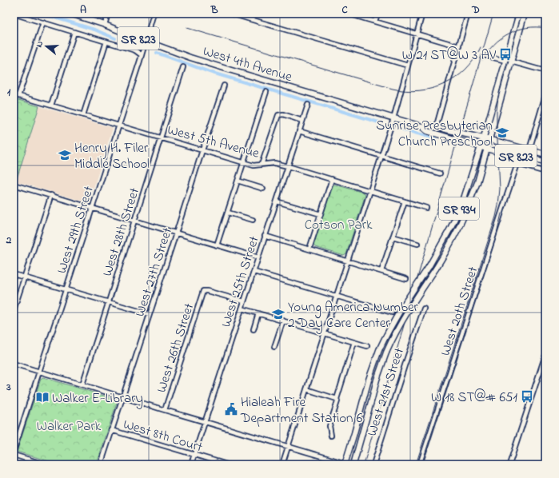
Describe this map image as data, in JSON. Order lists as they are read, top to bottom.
{
  "streets": {
    "main road": ["SR 823", "West 4th Avenue", "SR 934"],
    "street": [
      "West 5th Avenue",
      "West 29th Street",
      "West 28th Street",
      "West 27th Street",
      "West 25th Street",
      "West 20th Street",
      "West 26th Street",
      "West 21st Street",
      "West 8th Court"
    ]
  },
  "crossings": [
    ["West 4th Avenue", "SR 934"],
    ["West 4th Avenue", "West 29th Street"],
    ["West 5th Avenue", "West 29th Street"],
    ["West 5th Avenue", "West 28th Street"],
    ["West 5th Avenue", "West 27th Street"],
    ["West 5th Avenue", "West 25th Street"],
    ["West 27th Street", "West 8th Court"],
    ["West 25th Street", "West 26th Street"],
    ["West 25th Street", "West 8th Court"]
  ],
  "parks": ["Cotson Park", "Walker Park"],
  "places": {
    "bus stop": ["W 21 ST@W 3 AV", "W 18 ST@# 651"],
    "school or university": ["Sunrise Presbyterian Church Preschool", "Henry H. Filer Middle School", "Young America Number 2 Day Care Center"],
    "library": ["Walker E-Library"],
    "public building": ["Hialeah Fire Department Station 6"]
  },
  "north": "left",
  "grid": {
    "columns": [
      "A",
      "B",
      "C",
      "D"
    ],
    "rows": ["1", "2", "3"]
  }
}
